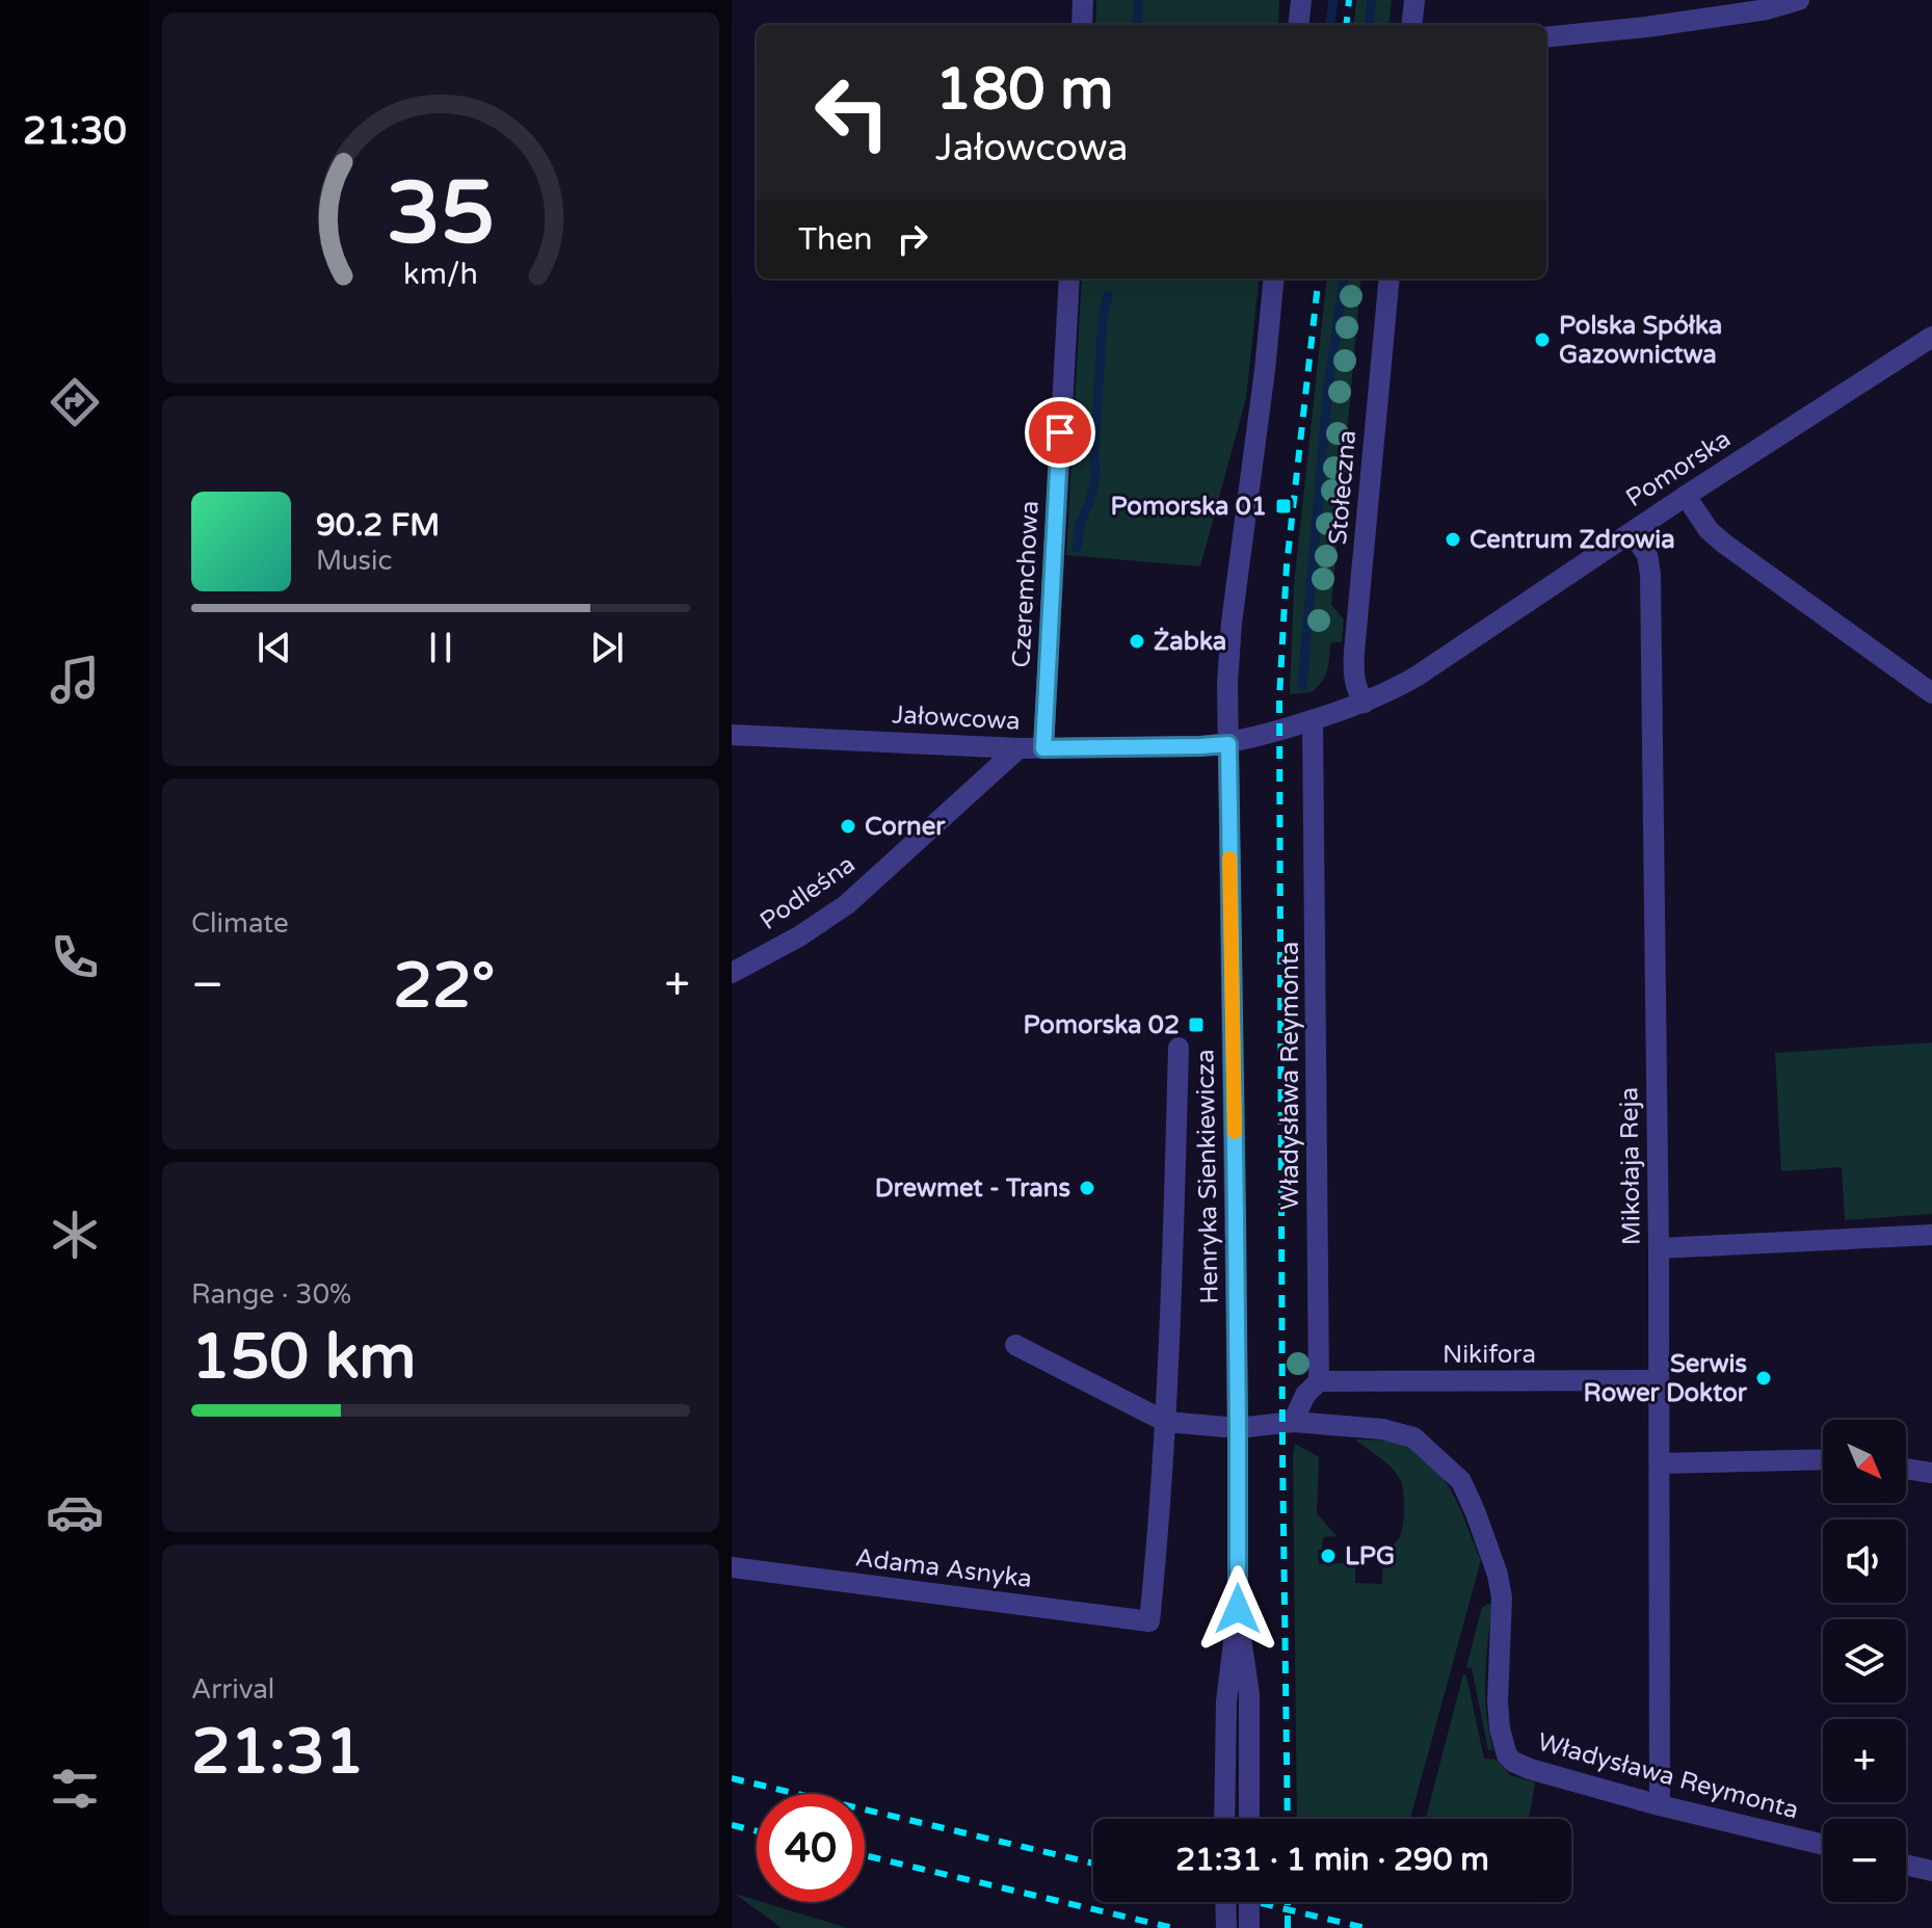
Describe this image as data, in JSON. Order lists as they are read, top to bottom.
{
  "streets": {
    "street": [
      "Pomorska",
      "Stołeczna",
      "Czeremchowa",
      "Jałowcowa",
      "Podleśna",
      "Władysława Reymonta",
      "Mikołaja Reja",
      "Henryka Sienkiewicza",
      "Nikifora",
      "Adama Asnyka"
    ]
  },
  "crossings": [
    ["Pomorska", "Stołeczna"],
    ["Pomorska", "Jałowcowa"],
    ["Pomorska", "Władysława Reymonta"],
    ["Pomorska", "Mikołaja Reja"],
    ["Pomorska", "Henryka Sienkiewicza"],
    ["Czeremchowa", "Jałowcowa"],
    ["Jałowcowa", "Podleśna"],
    ["Jałowcowa", "Henryka Sienkiewicza"],
    ["Władysława Reymonta", "Mikołaja Reja"],
    ["Władysława Reymonta", "Henryka Sienkiewicza"],
    ["Władysława Reymonta", "Nikifora"],
    ["Władysława Reymonta", "Adama Asnyka"],
    ["Mikołaja Reja", "Nikifora"]
  ],
  "places": {
    "other": [
      "Polska Spółka Gazownictwa",
      "Centrum Zdrowia",
      "Żabka",
      "Corner",
      "Drewmet - Trans",
      "Serwis Rower Doktor",
      "LPG"
    ],
    "transit": ["Pomorska 01", "Pomorska 02"]
  },
  "north": "bottom right",
  "page": {
    "tabs": "21:30",
    "turn": ["180 m", "Jałowcowa"],
    "then": "Then",
    "song": ["90.2 FM", "Music"],
    "tile": [
      "Climate",
      ["Range · 30%", "150 km"],
      ["Arrival", "21:31"]
    ],
    "heat": ["−", "22°", "+"],
    "map_buttons": ["+", "−"],
    "limit": "40",
    "trip": "21:31 · 1 min · 290 m",
    "gauge": ["35", "km/h"]
  }
}
